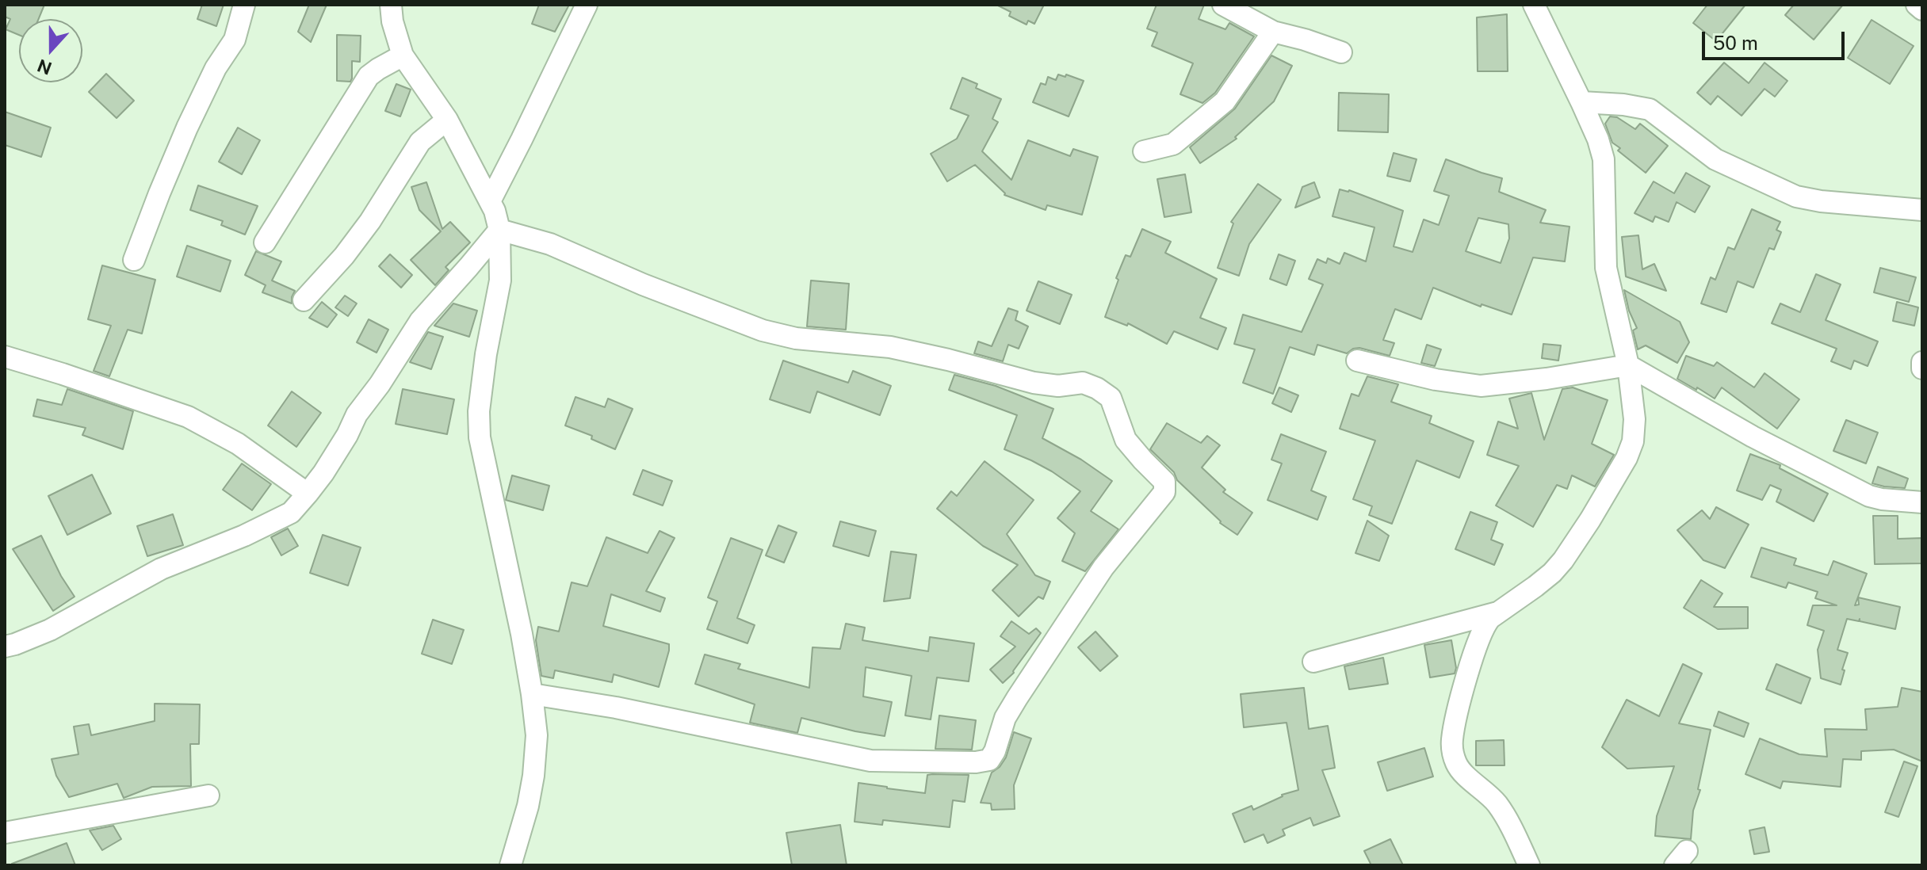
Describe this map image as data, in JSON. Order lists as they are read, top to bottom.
{
  "scale_bar": "50 m",
  "north": "bottom"
}
